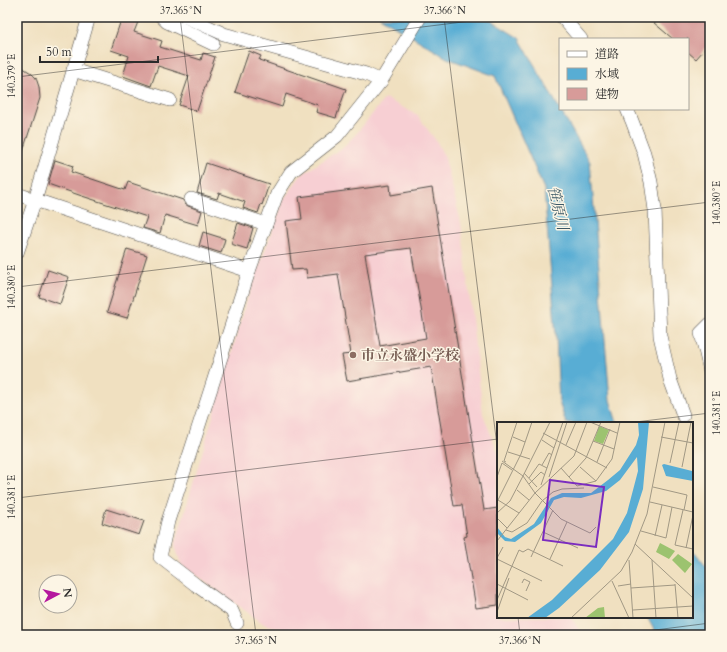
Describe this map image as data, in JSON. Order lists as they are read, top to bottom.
{
  "water": ["笹原川"],
  "places": ["市立永盛小学校"],
  "legend": ["道路", "水域", "建物"],
  "scale_bar": "50 m",
  "north": "right",
  "coordinates": [
    "37.365°N",
    "37.366°N",
    "140.379°E",
    "140.380°E",
    "140.381°E"
  ]
}
